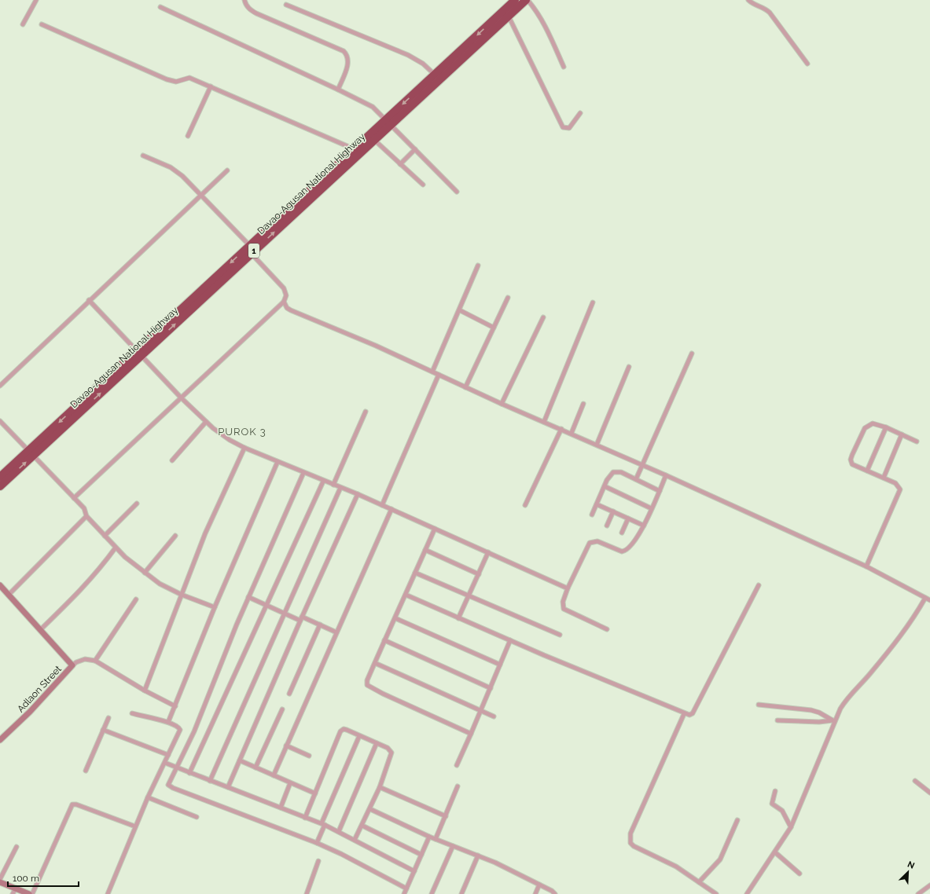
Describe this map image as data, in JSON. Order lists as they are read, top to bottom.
{
  "streets": {
    "highway": ["Davao-Agusan National Highway", "1"],
    "street": ["Adlaon Street"]
  },
  "districts": ["PUROK 3"],
  "scale_bar": "100 m",
  "north": "top right"
}
